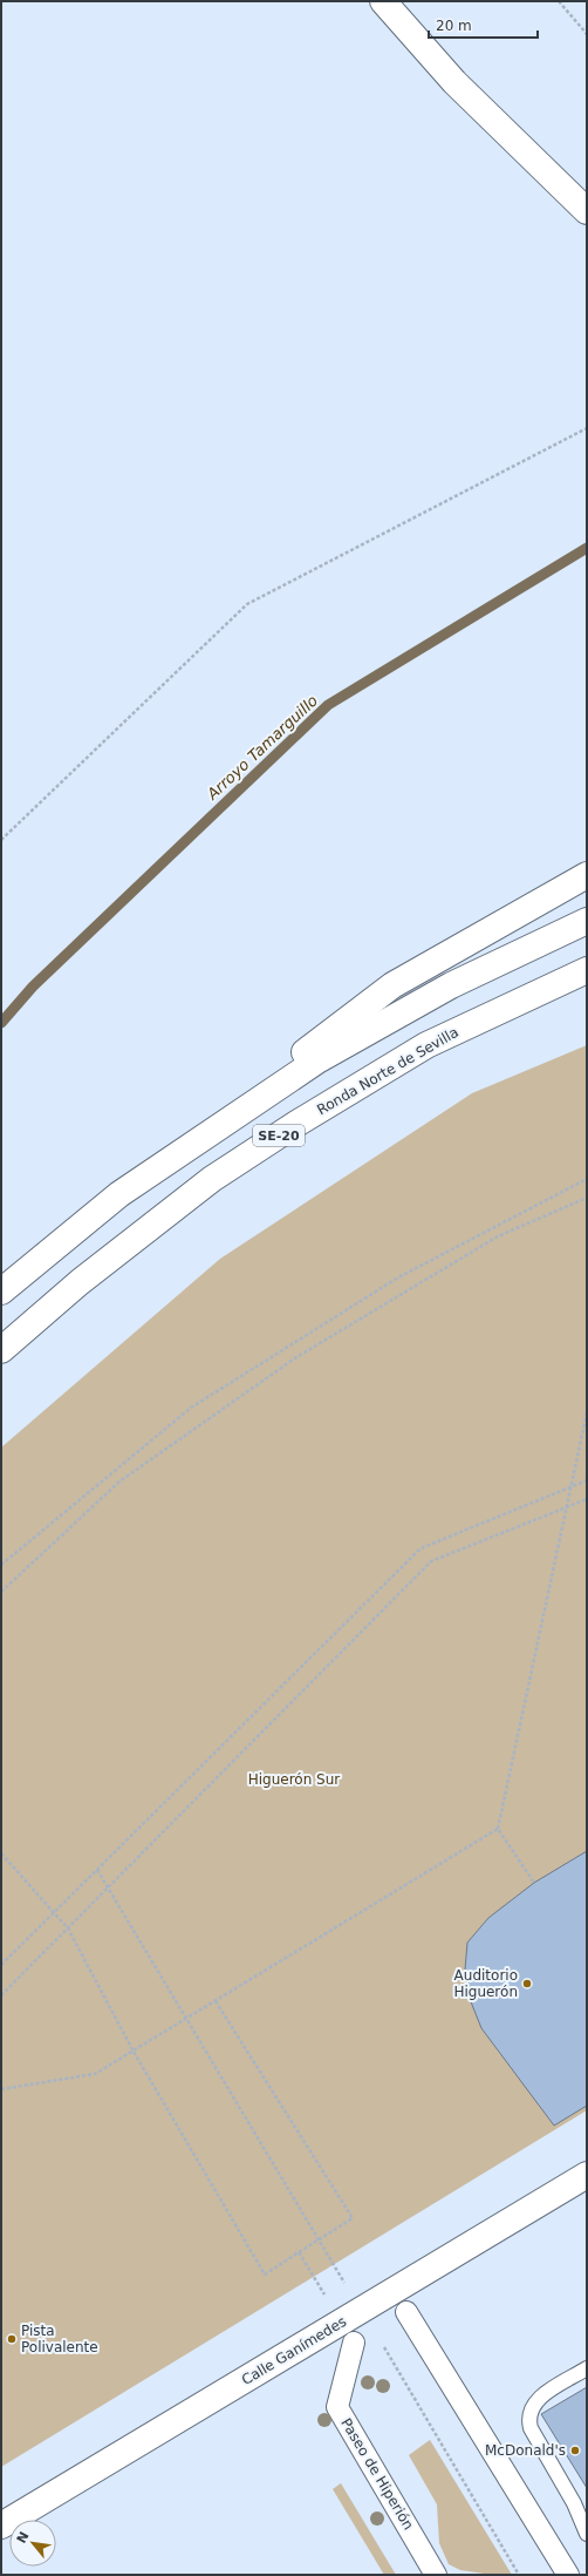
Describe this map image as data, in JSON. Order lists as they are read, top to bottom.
{
  "streets": {
    "main road": ["Ronda Norte de Sevilla", "SE-20", "Calle Ganímedes"],
    "street": ["Paseo de Hiperión"]
  },
  "water": ["Arroyo Tamarguillo"],
  "parks": ["Higuerón Sur"],
  "places": ["Auditorio Higuerón", "Pista Polivalente", "McDonald's"],
  "scale_bar": "20 m",
  "north": "top left"
}
